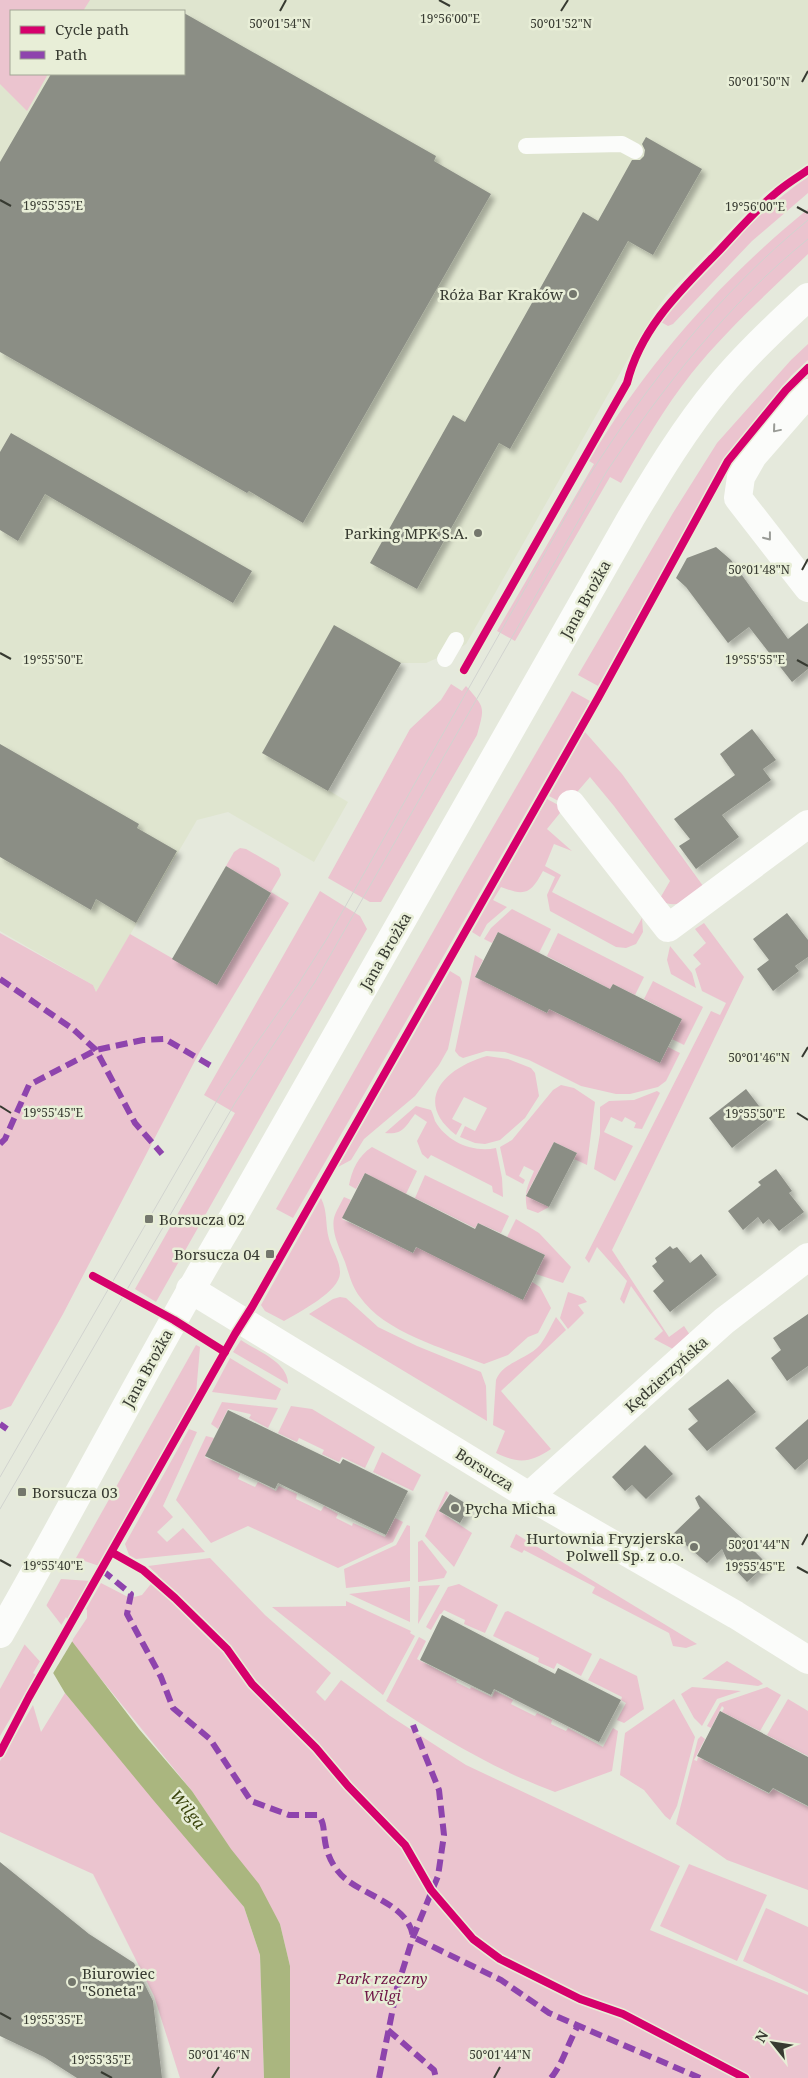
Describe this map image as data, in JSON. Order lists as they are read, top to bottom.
{
  "streets": {
    "street": ["Jana Brożka", "Kędzierzyńska", "Borsucza"]
  },
  "crossings": [
    ["Jana Brożka", "Borsucza"],
    ["Kędzierzyńska", "Borsucza"]
  ],
  "water": ["Wilga"],
  "parks": ["Park rzeczny Wilgi"],
  "places": {
    "other": [
      "Róża Bar Kraków",
      "Parking MPK S.A.",
      "Pycha Micha",
      "Hurtownia Fryzjerska Polwell Sp. z o.o.",
      "Biurowiec \"Soneta\""
    ],
    "transit": ["Borsucza 02", "Borsucza 04", "Borsucza 03"]
  },
  "legend": ["Cycle path", "Path"],
  "north": "top left",
  "coordinates": [
    "19°56'00\"E",
    "50°01'54\"N",
    "50°01'52\"N",
    "50°01'50\"N",
    "19°55'55\"E",
    "50°01'48\"N",
    "19°55'50\"E",
    "50°01'46\"N",
    "19°55'45\"E",
    "50°01'44\"N",
    "19°55'40\"E",
    "19°55'35\"E"
  ]
}
